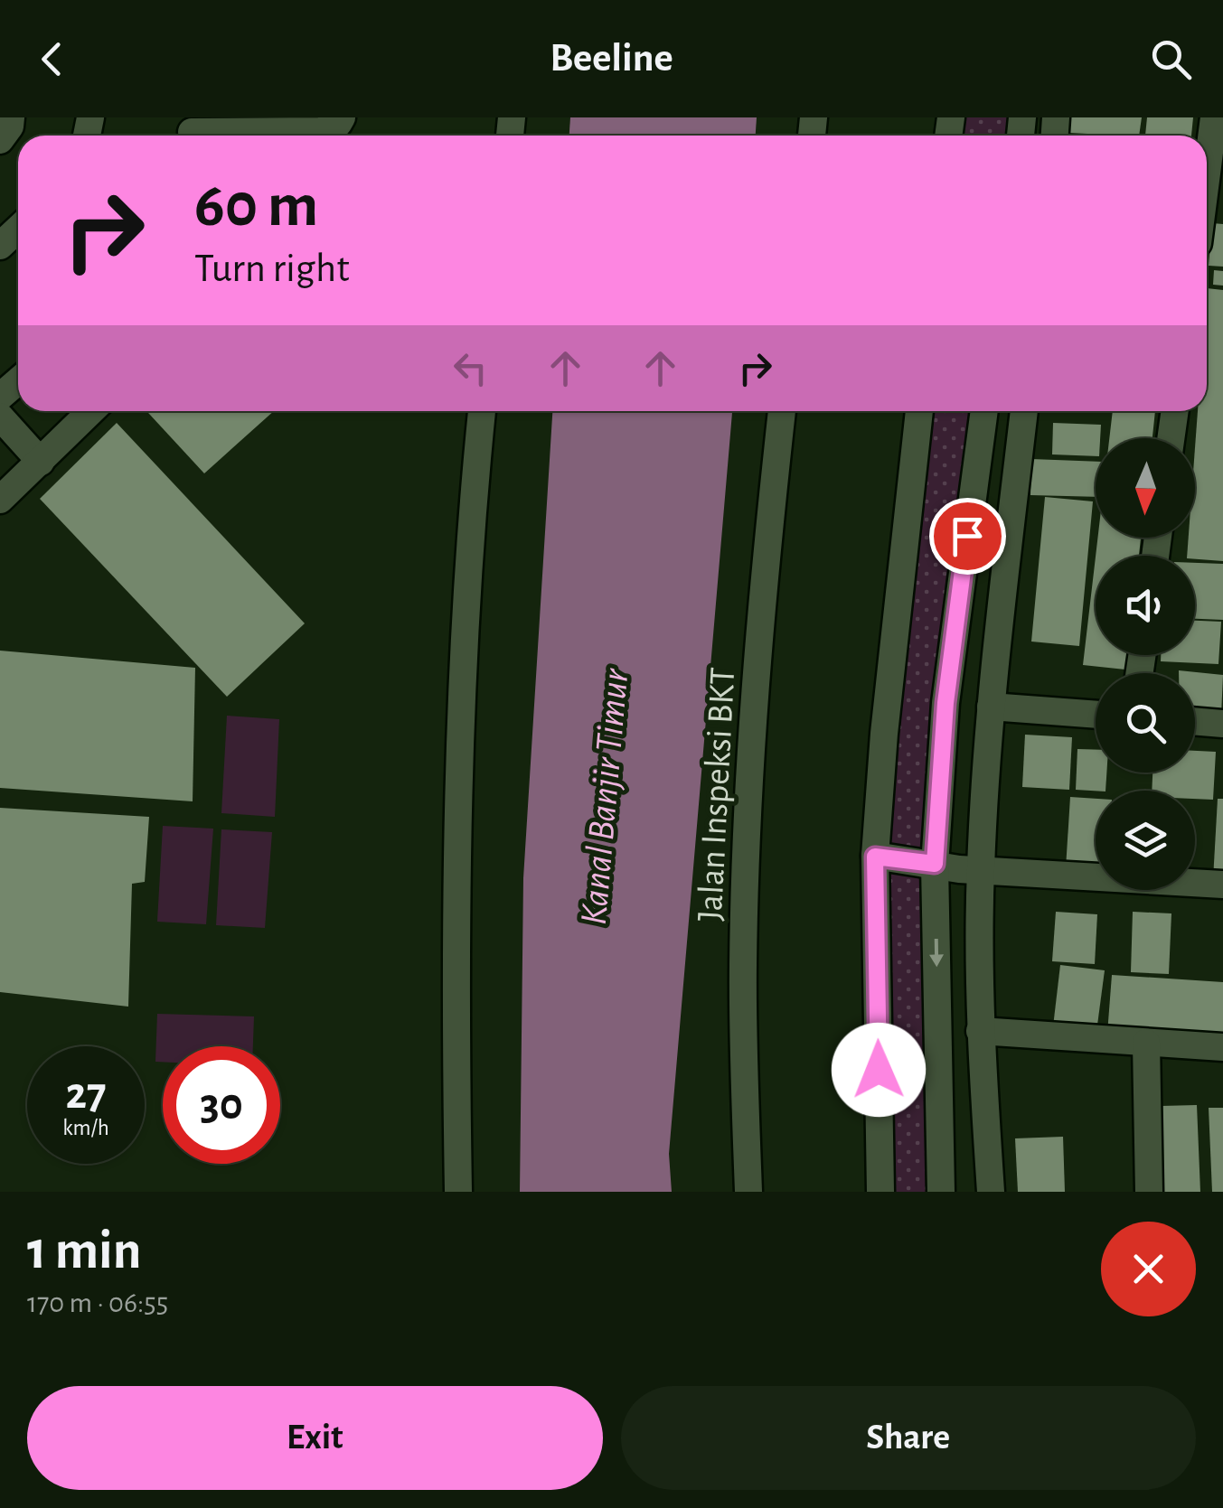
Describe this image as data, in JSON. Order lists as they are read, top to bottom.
{
  "streets": {
    "street": ["Jalan Inspeksi BKT"]
  },
  "water": ["Kanal Banjir Timur"],
  "north": "bottom",
  "page": {
    "header": "Beeline",
    "turn": ["60 m", "Turn right"],
    "speed": "27 km/h",
    "limit": "30",
    "heading": ["1 min", "170 m · 06:55"],
    "buttons": ["Exit", "Share"]
  }
}
